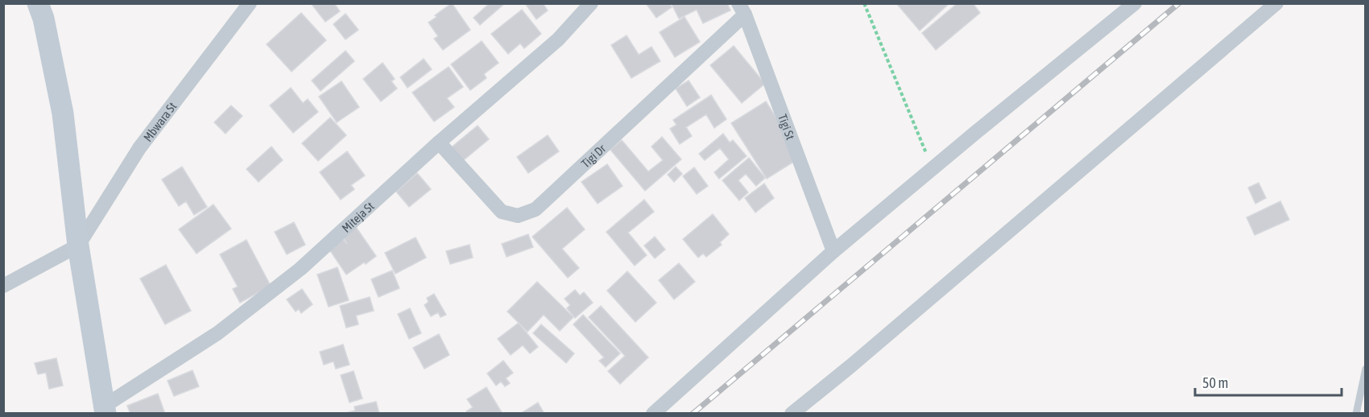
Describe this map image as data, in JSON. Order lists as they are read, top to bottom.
{
  "streets": {
    "street": [
      "Mbwara St",
      "Tigi St",
      "Tigi Dr",
      "Miteja St"
    ]
  },
  "crossings": [
    ["Tigi St", "Tigi Dr"],
    ["Tigi Dr", "Miteja St"]
  ],
  "scale_bar": "50 m"
}
